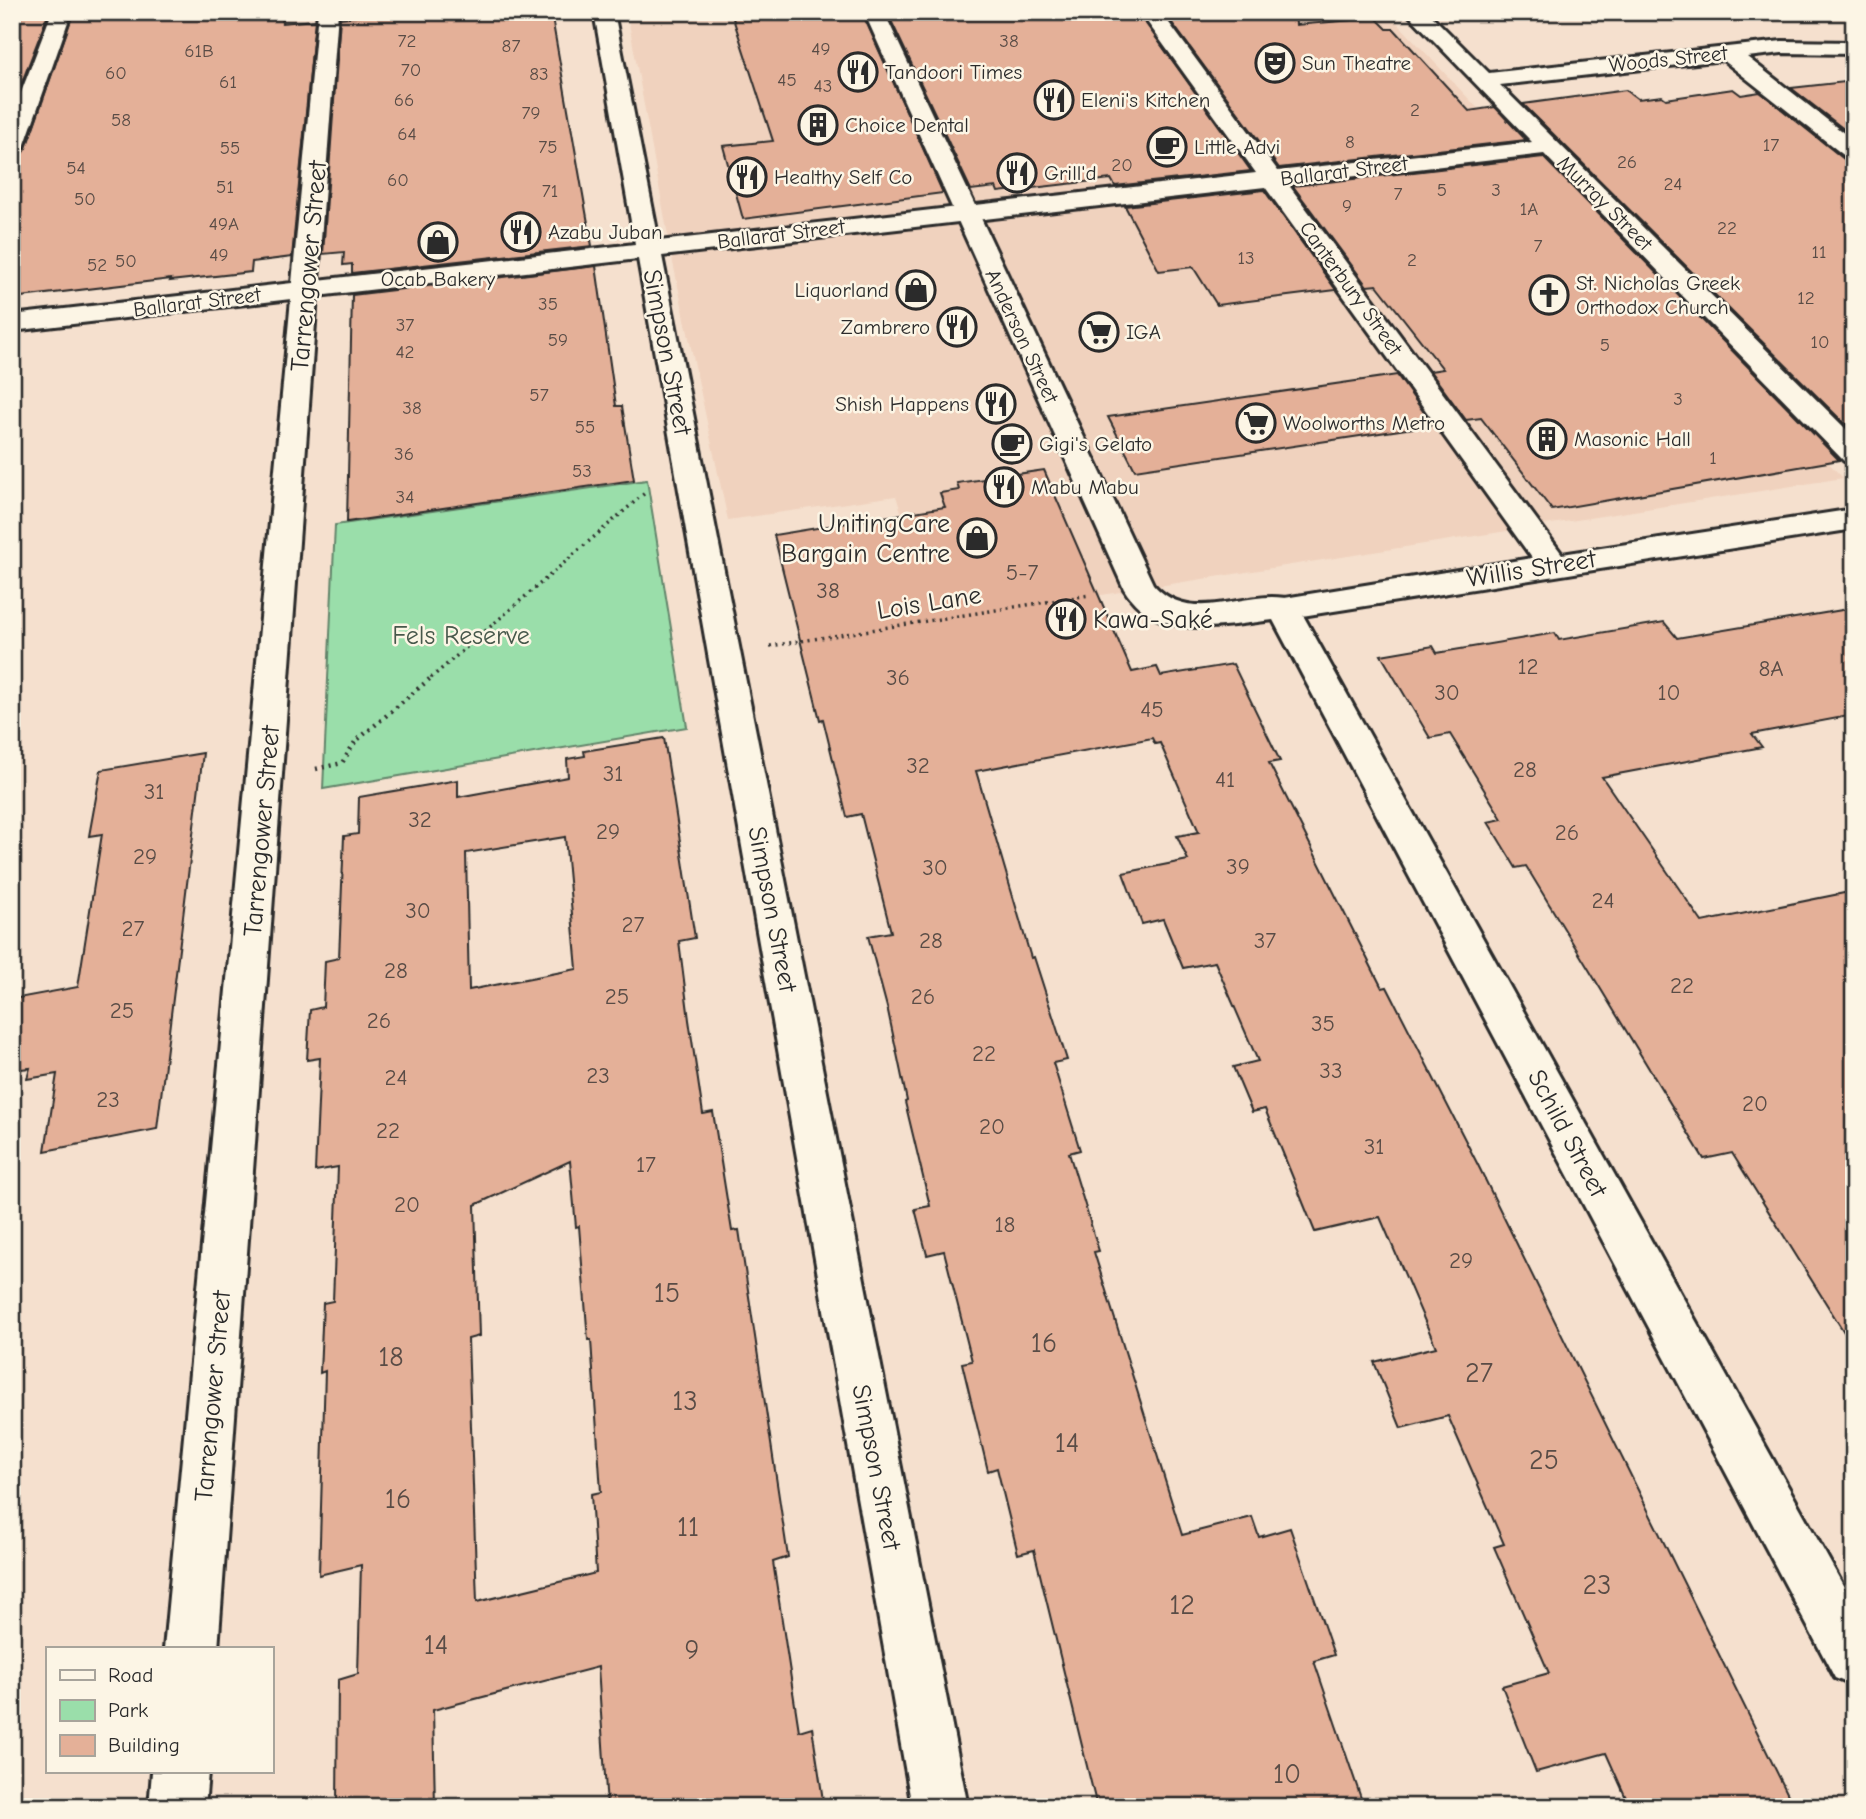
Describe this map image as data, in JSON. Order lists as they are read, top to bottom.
{
  "streets": {
    "street": [
      "Woods Street",
      "Ballarat Street",
      "Murray Street",
      "Tarrengower Street",
      "Canterbury Street",
      "Anderson Street",
      "Simpson Street",
      "Willis Street",
      "Schild Street"
    ],
    "path": ["Lois Lane"]
  },
  "crossings": [
    ["Woods Street", "Murray Street"],
    ["Ballarat Street", "Murray Street"],
    ["Ballarat Street", "Tarrengower Street"],
    ["Ballarat Street", "Canterbury Street"],
    ["Ballarat Street", "Anderson Street"],
    ["Ballarat Street", "Simpson Street"],
    ["Canterbury Street", "Willis Street"],
    ["Anderson Street", "Willis Street"],
    ["Anderson Street", "Lois Lane"],
    ["Simpson Street", "Lois Lane"],
    ["Willis Street", "Schild Street"]
  ],
  "parks": ["Fels Reserve"],
  "places": {
    "theatre": ["Sun Theatre"],
    "restaurant": [
      "Tandoori Times",
      "Eleni's Kitchen",
      "Grill'd",
      "Healthy Self Co",
      "Azabu Juban",
      "Zambrero",
      "Shish Happens",
      "Mabu Mabu",
      "Kawa-Saké"
    ],
    "building": ["Choice Dental", "Masonic Hall"],
    "cafe": ["Little Advi", "Gigi's Gelato"],
    "shop": ["Ocab Bakery", "Liquorland", "UnitingCare Bargain Centre"],
    "church": ["St. Nicholas Greek Orthodox Church"],
    "supermarket": ["IGA", "Woolworths Metro"]
  },
  "house_numbers": [
    "72",
    "38",
    "87",
    "49",
    "61B",
    "70",
    "60",
    "83",
    "45",
    "61",
    "43",
    "66",
    "2",
    "79",
    "58",
    "64",
    "8",
    "17",
    "75",
    "55",
    "26",
    "20",
    "54",
    "60",
    "24",
    "51",
    "5",
    "3",
    "71",
    "7",
    "50",
    "9",
    "1A",
    "49A",
    "22",
    "7",
    "11",
    "49",
    "13",
    "2",
    "50",
    "52",
    "12",
    "35",
    "37",
    "59",
    "10",
    "5",
    "42",
    "57",
    "3",
    "38",
    "55",
    "36",
    "1",
    "53",
    "34",
    "5-7",
    "38",
    "12",
    "8A",
    "36",
    "30",
    "10",
    "45",
    "32",
    "28",
    "31",
    "41",
    "31",
    "32",
    "29",
    "26",
    "29",
    "39",
    "30",
    "24",
    "30",
    "27",
    "27",
    "28",
    "37",
    "28",
    "22",
    "25",
    "26",
    "25",
    "26",
    "35",
    "22",
    "33",
    "23",
    "24",
    "23",
    "20",
    "20",
    "22",
    "31",
    "17",
    "20",
    "18",
    "29",
    "15",
    "16",
    "18",
    "27",
    "13",
    "14",
    "25",
    "16",
    "11",
    "23",
    "12",
    "14",
    "9",
    "10"
  ],
  "legend": ["Road", "Park", "Building"]
}
